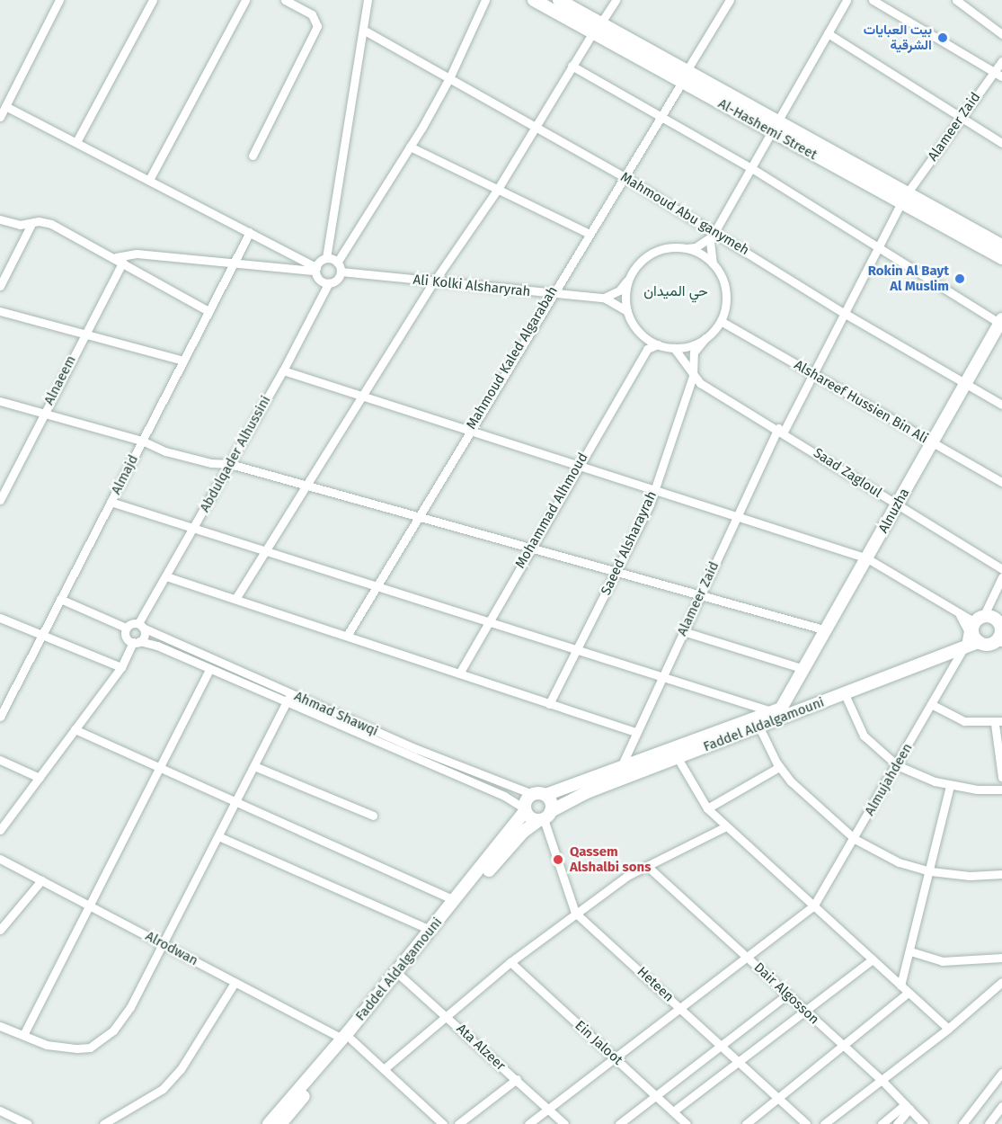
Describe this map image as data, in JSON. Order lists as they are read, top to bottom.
{
  "streets": {
    "main road": ["Al-Hashemi Street", "Alnuzha", "Faddel Aldalgamouni"],
    "street": [
      "Alameer Zaid",
      "Mahmoud Abu ganymeh",
      "Ali Kolki Alsharyrah",
      "Mahmoud Kaled Algarabah",
      "Alnaeem",
      "Alshareef Hussien Bin Ali",
      "Abdulqader Alhussini",
      "Saad Zagloul",
      "Almajd",
      "Mohammad Alhmoud",
      "Saeed Alsharayrah",
      "Ahmad Shawqi",
      "Almujahdeen",
      "Alrodwan",
      "Heteen",
      "Dair Algosson",
      "Ein Jaloot",
      "Ata Alzeer"
    ]
  },
  "crossings": [
    ["Alameer Zaid", "Al-Hashemi Street"],
    ["Alameer Zaid", "Mahmoud Abu ganymeh"],
    ["Alameer Zaid", "Alshareef Hussien Bin Ali"],
    ["Alameer Zaid", "Saad Zagloul"],
    ["Al-Hashemi Street", "Mahmoud Kaled Algarabah"],
    ["Mahmoud Abu ganymeh", "Mahmoud Kaled Algarabah"],
    ["Mahmoud Abu ganymeh", "Alnuzha"],
    ["Ali Kolki Alsharyrah", "Mahmoud Kaled Algarabah"],
    ["Ali Kolki Alsharyrah", "Alshareef Hussien Bin Ali"],
    ["Ali Kolki Alsharyrah", "Abdulqader Alhussini"],
    ["Ali Kolki Alsharyrah", "Saad Zagloul"],
    ["Alshareef Hussien Bin Ali", "Saad Zagloul"],
    ["Alshareef Hussien Bin Ali", "Alnuzha"],
    ["Abdulqader Alhussini", "Ahmad Shawqi"],
    ["Saad Zagloul", "Alnuzha"],
    ["Saad Zagloul", "Saeed Alsharayrah"],
    ["Ahmad Shawqi", "Faddel Aldalgamouni"],
    ["Ahmad Shawqi", "Heteen"],
    ["Faddel Aldalgamouni", "Almujahdeen"],
    ["Faddel Aldalgamouni", "Alrodwan"],
    ["Faddel Aldalgamouni", "Heteen"],
    ["Faddel Aldalgamouni", "Ata Alzeer"]
  ],
  "districts": ["حي الميدان"],
  "places": ["بيت العبايات الشرقية", "Rokin Al Bayt Al Muslim", "Qassem Alshalbi sons"]
}
